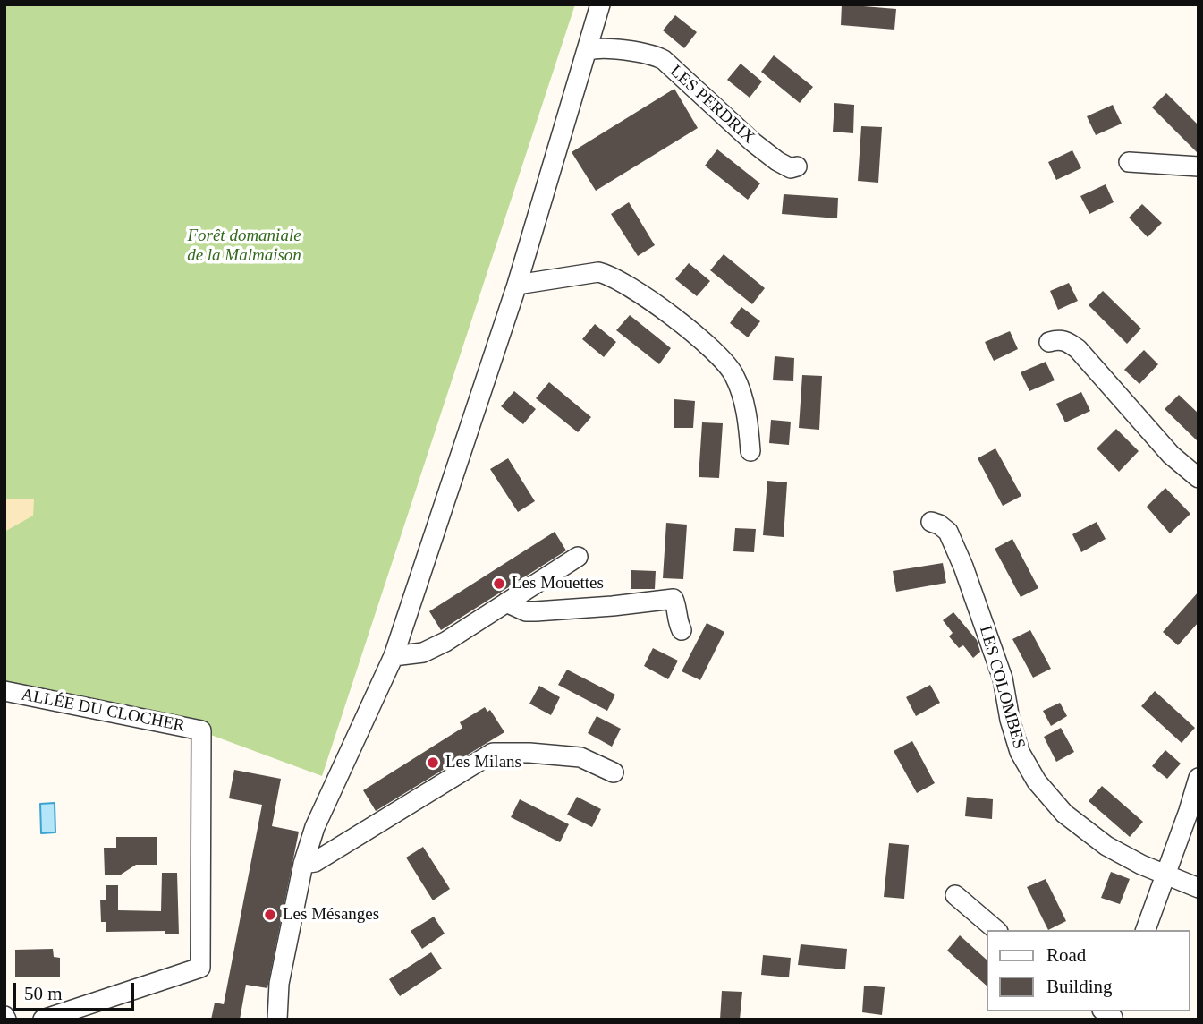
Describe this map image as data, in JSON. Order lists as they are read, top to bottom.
{
  "streets": {
    "street": ["LES PERDRIX", "LES COLOMBES", "ALLÉE DU CLOCHER"]
  },
  "parks": ["Forêt domaniale de la Malmaison"],
  "places": ["Les Mouettes", "Les Milans", "Les Mésanges"],
  "legend": ["Road", "Building"],
  "scale_bar": "50 m"
}
